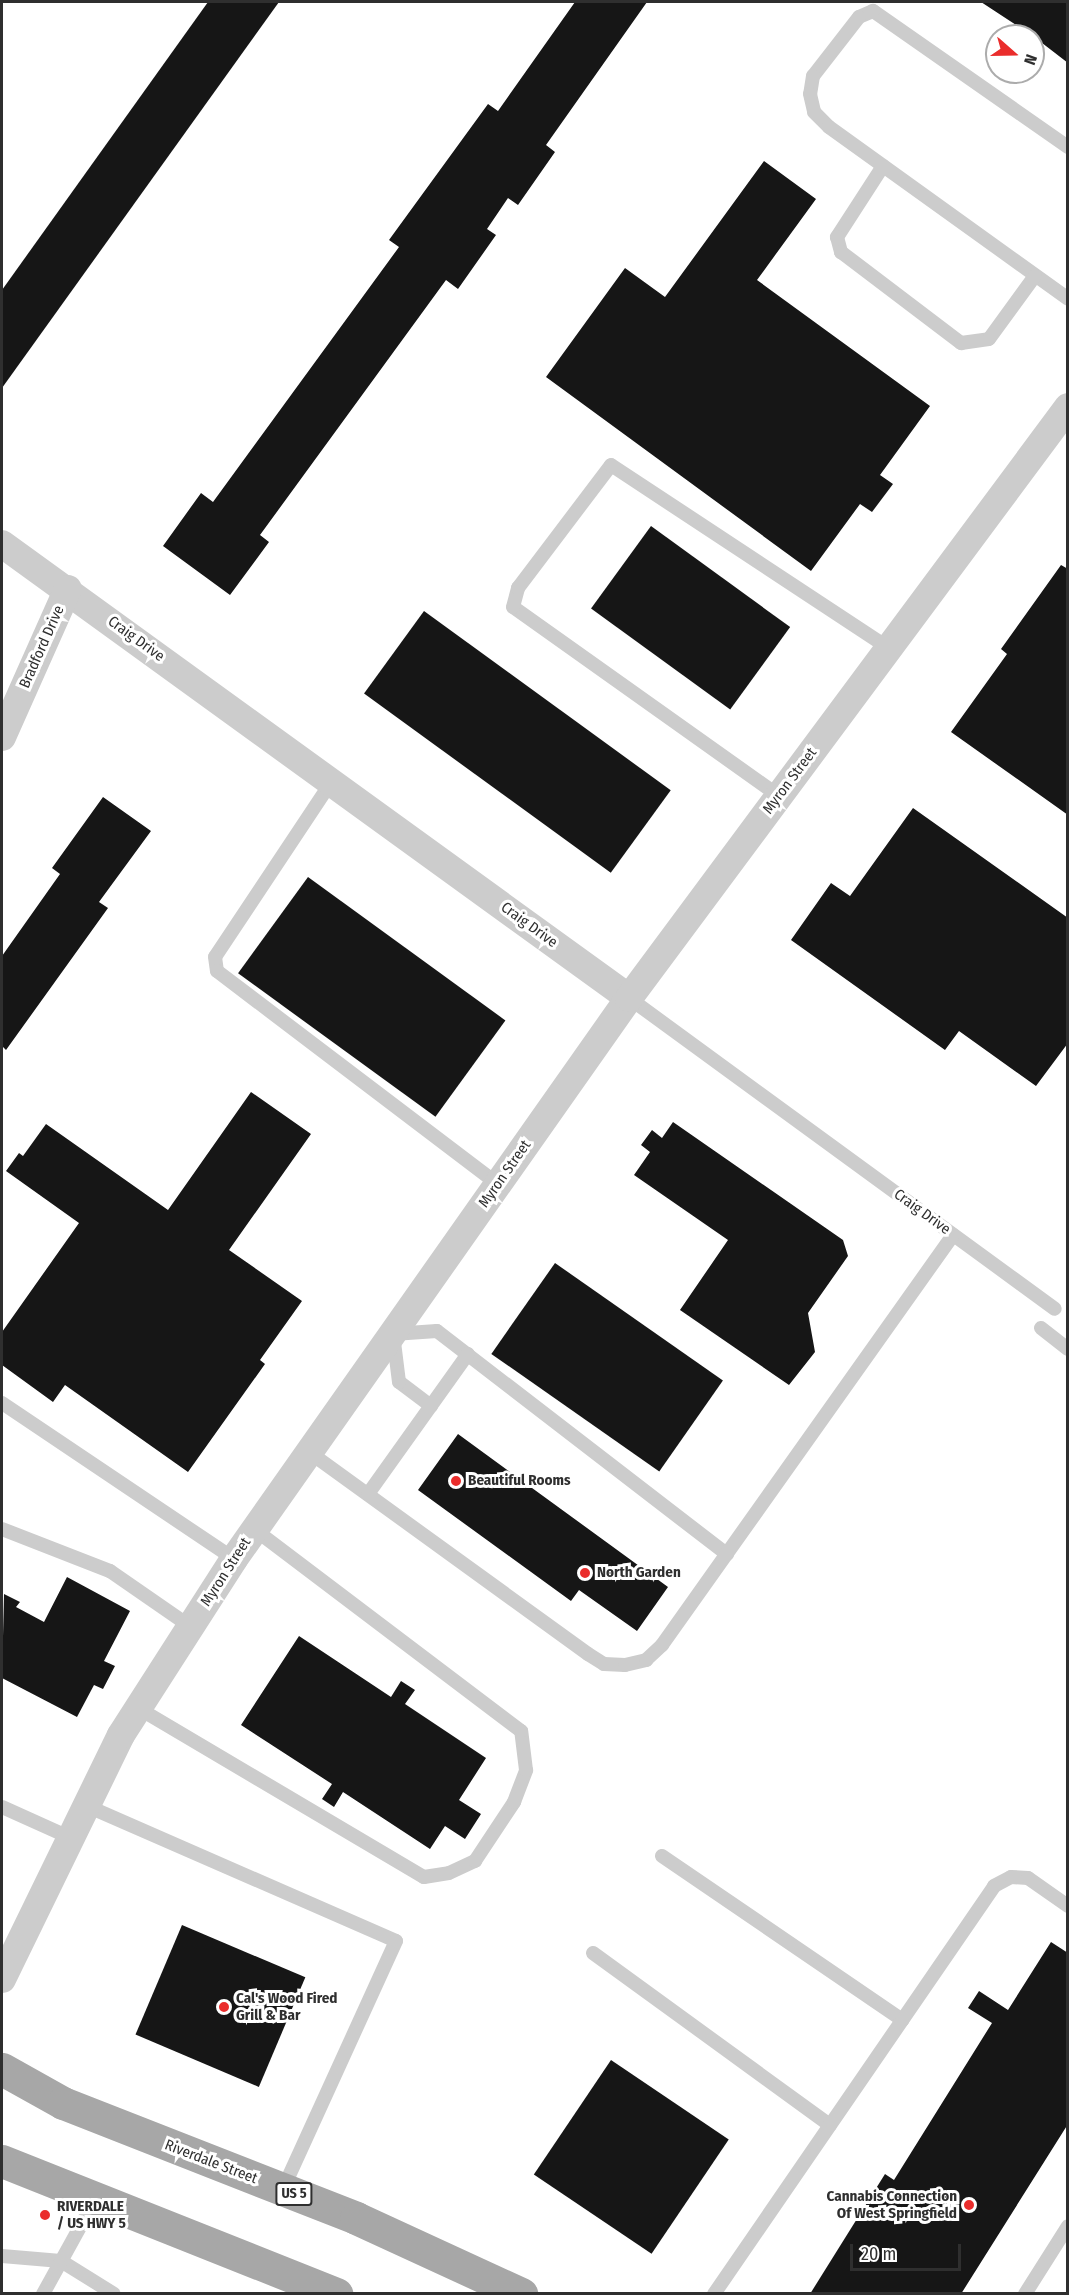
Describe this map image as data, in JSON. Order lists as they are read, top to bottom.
{
  "streets": {
    "main road": ["Riverdale Street", "US 5"],
    "street": ["Craig Drive", "Bradford Drive", "Myron Street"]
  },
  "crossings": [
    ["Craig Drive", "Bradford Drive"],
    ["Craig Drive", "Myron Street"]
  ],
  "places": [
    "Beautiful Rooms",
    "North Garden",
    "Cal's Wood Fired Grill & Bar",
    "Cannabis Connection Of West Springfield",
    "RIVERDALE / US HWY 5"
  ],
  "scale_bar": "20 m",
  "north": "right"
}
